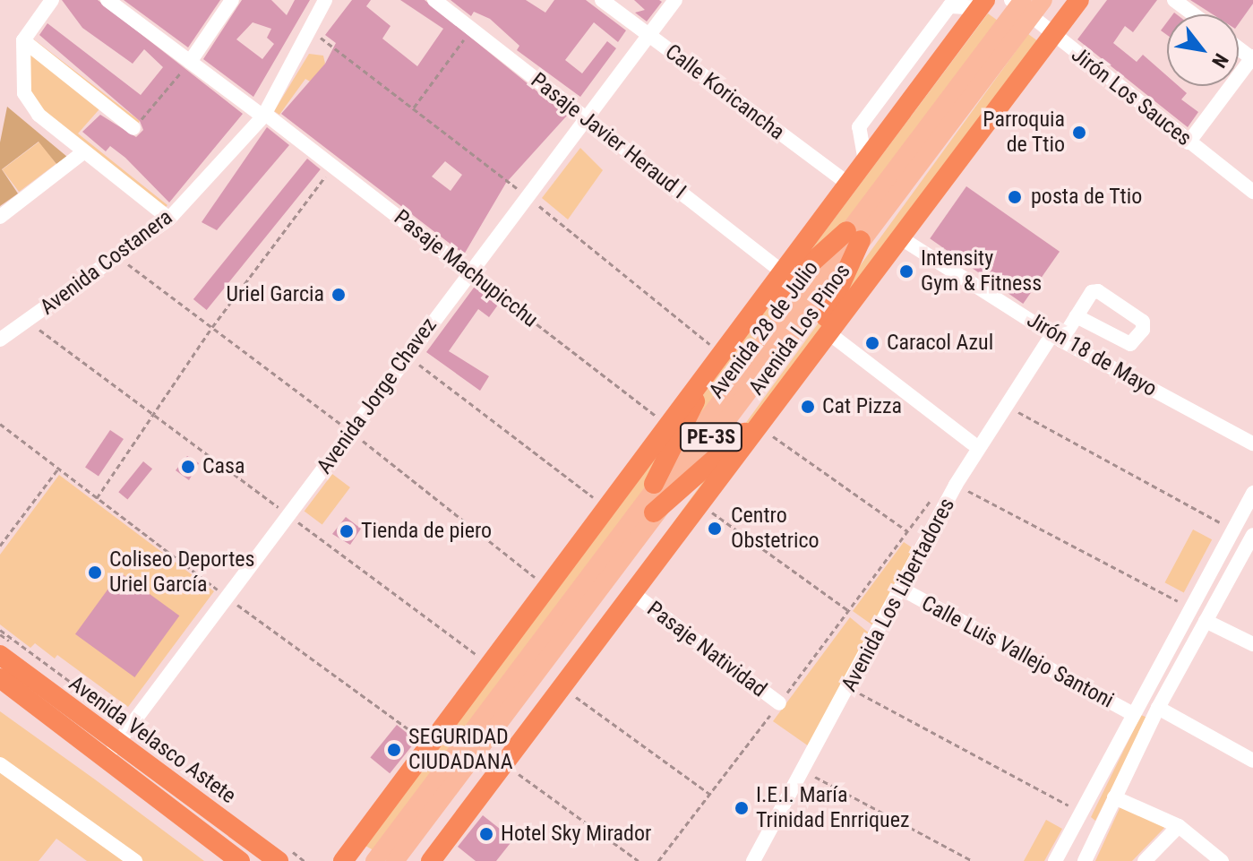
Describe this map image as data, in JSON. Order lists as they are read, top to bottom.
{
  "streets": {
    "highway": ["Avenida 28 de Julio", "Avenida Los Pinos", "Avenida Velasco Astete"],
    "main road": ["PE-3S"],
    "street": [
      "Calle Koricancha",
      "Jirón Los Sauces",
      "Pasaje Javier Heraud I",
      "Avenida Costanera",
      "Pasaje Machupicchu",
      "Jirón 18 de Mayo",
      "Avenida Jorge Chavez",
      "Avenida Los Libertadores",
      "Pasaje Natividad",
      "Calle Luis Vallejo Santoni"
    ]
  },
  "crossings": [
    ["Calle Koricancha", "Avenida 28 de Julio"],
    ["Calle Koricancha", "Avenida Jorge Chavez"],
    ["Jirón Los Sauces", "Avenida 28 de Julio"],
    ["Jirón Los Sauces", "Avenida Los Pinos"],
    ["Pasaje Javier Heraud I", "Avenida 28 de Julio"],
    ["Pasaje Javier Heraud I", "Avenida Jorge Chavez"],
    ["Avenida Costanera", "Pasaje Machupicchu"],
    ["Pasaje Machupicchu", "Avenida 28 de Julio"],
    ["Pasaje Machupicchu", "Avenida Jorge Chavez"],
    ["Avenida Los Pinos", "Jirón 18 de Mayo"],
    ["Avenida Los Pinos", "Pasaje Natividad"],
    ["Jirón 18 de Mayo", "Avenida Los Libertadores"],
    ["Avenida Jorge Chavez", "Avenida Velasco Astete"],
    ["Avenida Los Libertadores", "Calle Luis Vallejo Santoni"]
  ],
  "places": [
    "Parroquia de Ttio",
    "posta de Ttio",
    "Intensity Gym & Fitness",
    "Uriel Garcia",
    "Caracol Azul",
    "Cat Pizza",
    "Casa",
    "Centro Obstetrico",
    "Tienda de piero",
    "Coliseo Deportes Uriel García",
    "SEGURIDAD CIUDADANA",
    "I.E.I. María Trinidad Enrriquez",
    "Hotel Sky Mirador"
  ],
  "north": "bottom right"
}
